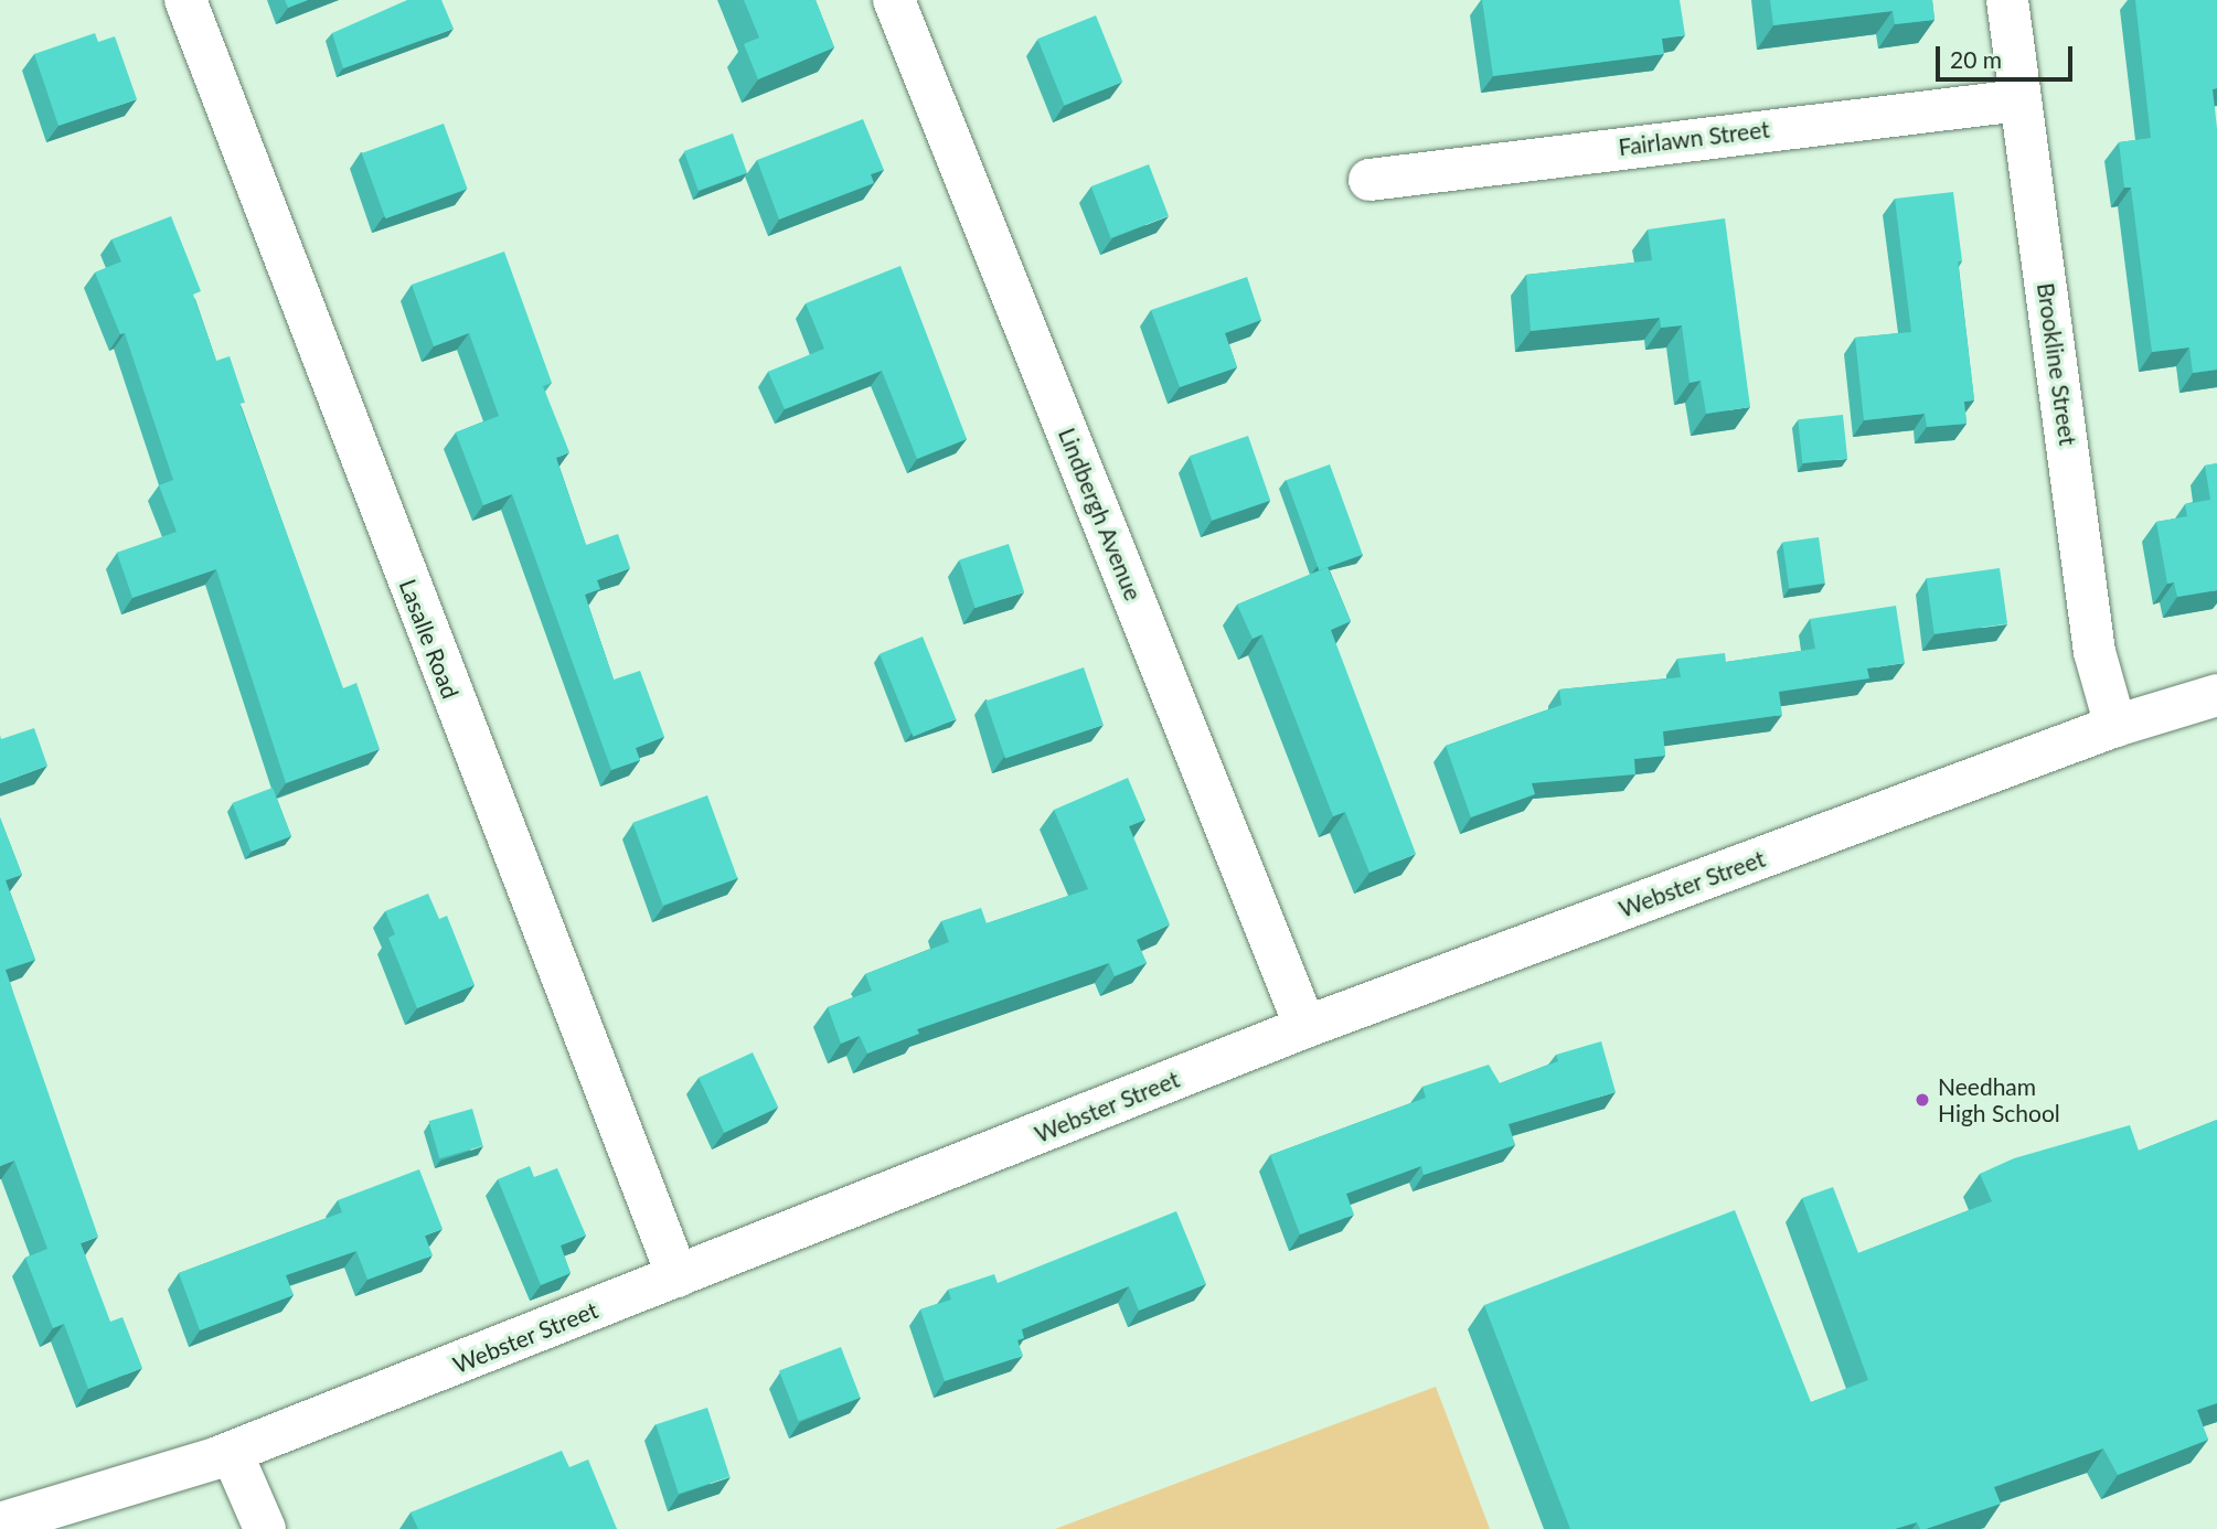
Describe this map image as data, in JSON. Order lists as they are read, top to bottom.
{
  "streets": {
    "street": [
      "Fairlawn Street",
      "Brookline Street",
      "Lindbergh Avenue",
      "Lasalle Road",
      "Webster Street"
    ]
  },
  "crossings": [
    ["Fairlawn Street", "Brookline Street"],
    ["Brookline Street", "Webster Street"],
    ["Lindbergh Avenue", "Webster Street"],
    ["Lasalle Road", "Webster Street"]
  ],
  "places": ["Needham High School"],
  "scale_bar": "20 m"
}
